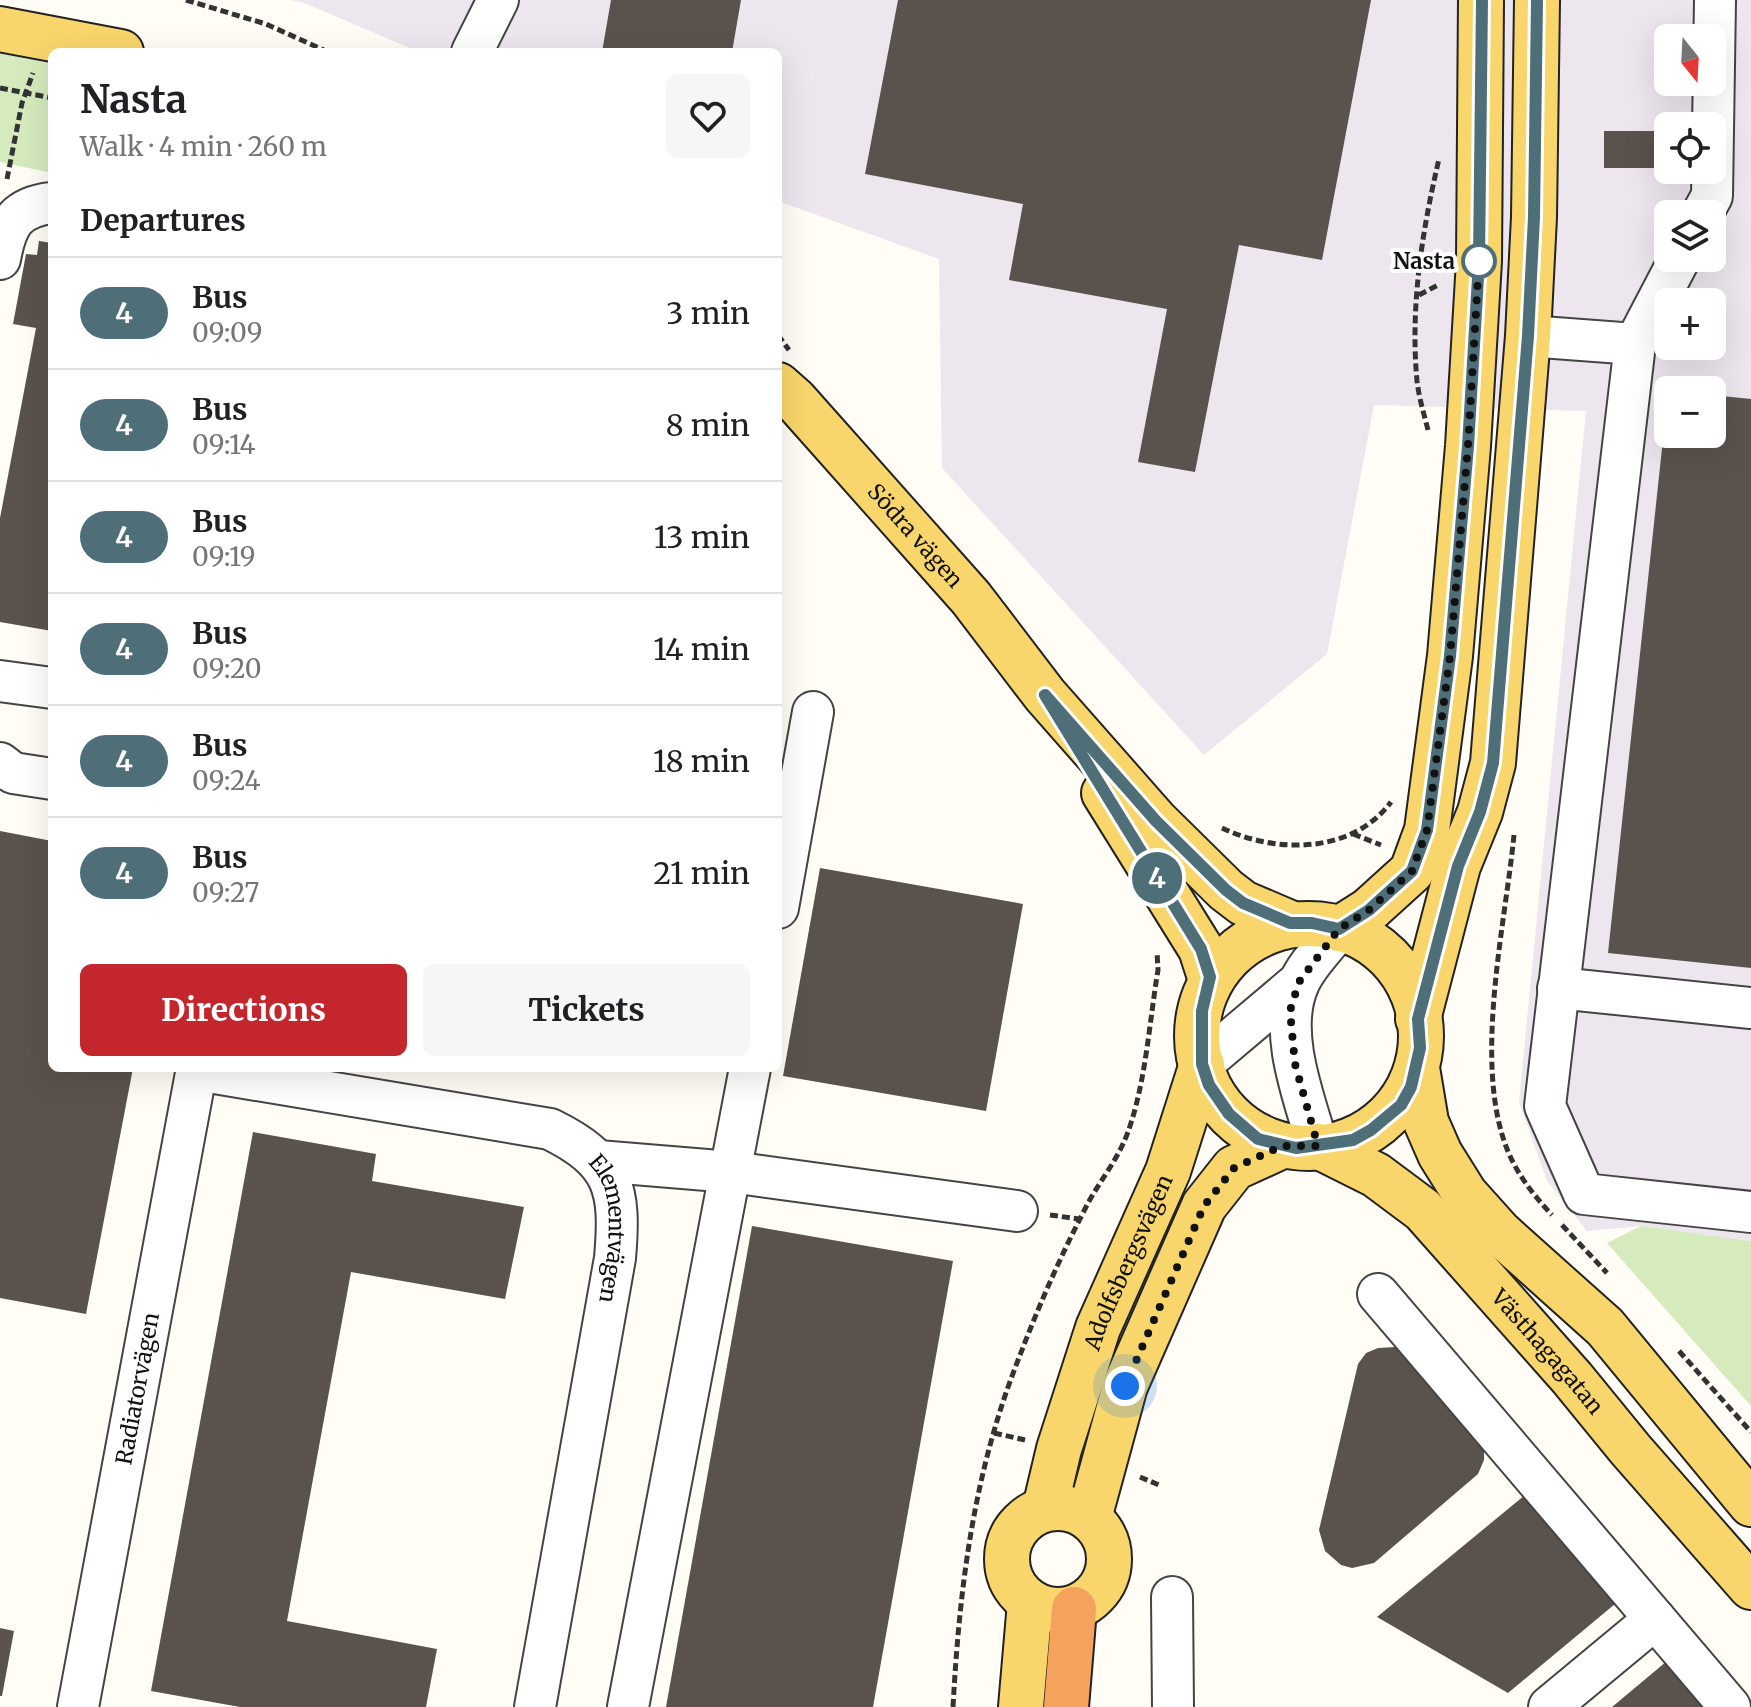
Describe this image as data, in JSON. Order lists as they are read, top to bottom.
{
  "streets": {
    "main road": ["Södra vägen", "Adolfsbergsvägen", "Västhagagatan"],
    "street": ["Elementvägen", "Radiatorvägen"]
  },
  "crossings": [
    ["Adolfsbergsvägen", "Västhagagatan"]
  ],
  "places": ["Nasta"],
  "lines": ["bus line 4"],
  "north": "bottom",
  "page": {
    "on_map": "4",
    "map_buttons": ["+", "−"],
    "heading": [
      ["Nasta", "Walk · 4 min · 260 m"],
      "Departures"
    ],
    "list": [
      {
        "mark": "4",
        "name": "Bus",
        "note": "09:09",
        "value": "3 min"
      },
      {
        "mark": "4",
        "name": "Bus",
        "note": "09:14",
        "value": "8 min"
      },
      {
        "mark": "4",
        "name": "Bus",
        "note": "09:19",
        "value": "13 min"
      },
      {
        "mark": "4",
        "name": "Bus",
        "note": "09:20",
        "value": "14 min"
      },
      {
        "mark": "4",
        "name": "Bus",
        "note": "09:24",
        "value": "18 min"
      },
      {
        "mark": "4",
        "name": "Bus",
        "note": "09:27",
        "value": "21 min"
      }
    ],
    "buttons": ["Directions", "Tickets"]
  }
}
